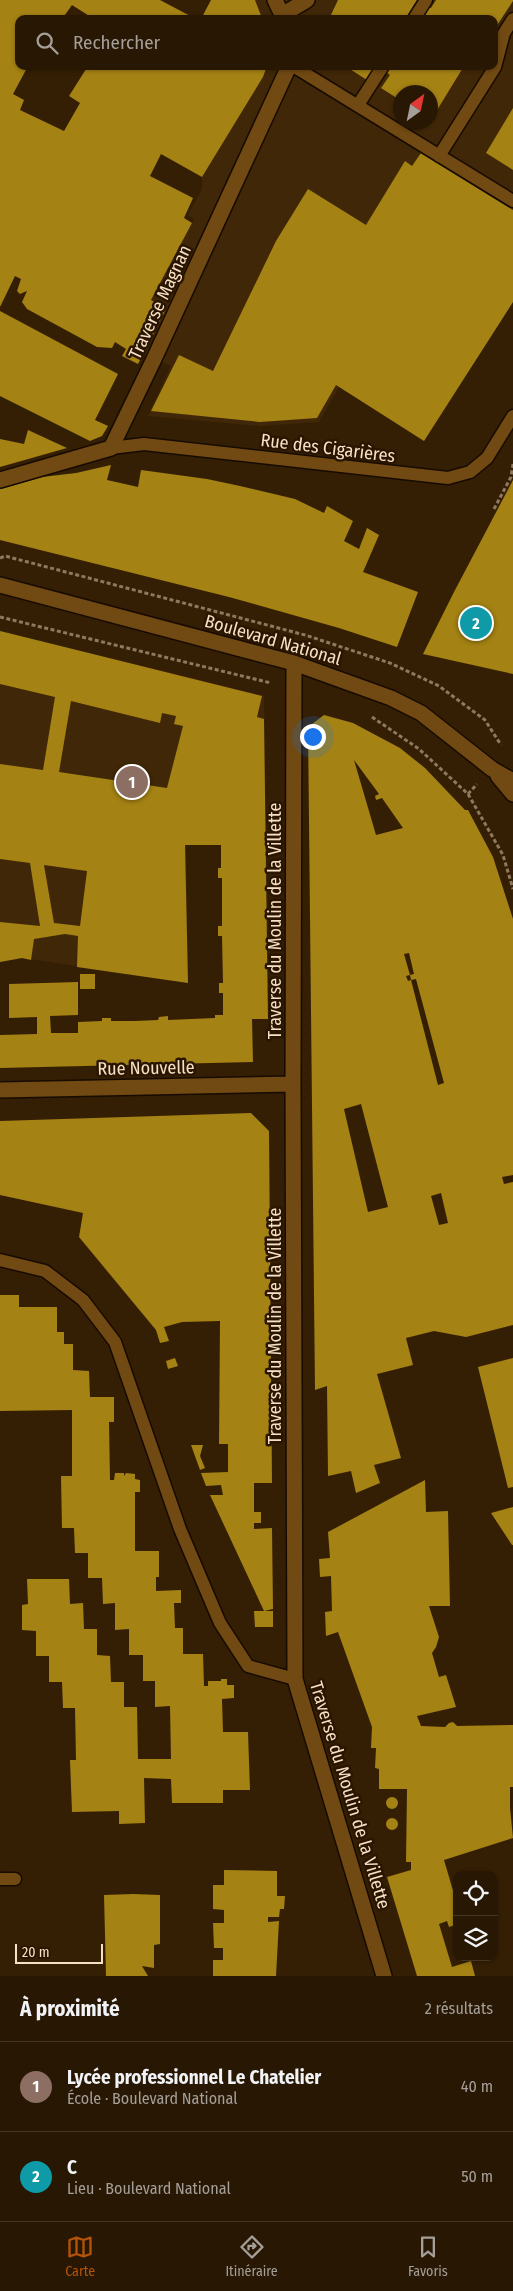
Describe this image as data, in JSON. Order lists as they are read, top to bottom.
{
  "streets": {
    "street": [
      "Traverse Magnan",
      "Boulevard National",
      "Traverse du Moulin de la Villette",
      "Rue Nouvelle"
    ],
    "lane": ["Rue des Cigarières"]
  },
  "crossings": [
    ["Traverse Magnan", "Rue des Cigarières"],
    ["Boulevard National", "Traverse du Moulin de la Villette"],
    ["Traverse du Moulin de la Villette", "Rue Nouvelle"]
  ],
  "scale_bar": "20 m",
  "north": "top right",
  "page": {
    "search": "Rechercher",
    "pins": ["2", "1"],
    "scale": "20 m",
    "heading": ["À proximité", "2 résultats"],
    "list": [
      {
        "mark": "1",
        "name": "Lycée professionnel Le Chatelier",
        "note": "École · Boulevard National",
        "value": "40 m"
      },
      {
        "mark": "2",
        "name": "C",
        "note": "Lieu · Boulevard National",
        "value": "50 m"
      }
    ],
    "nav": ["Carte", "Itinéraire", "Favoris"]
  }
}
